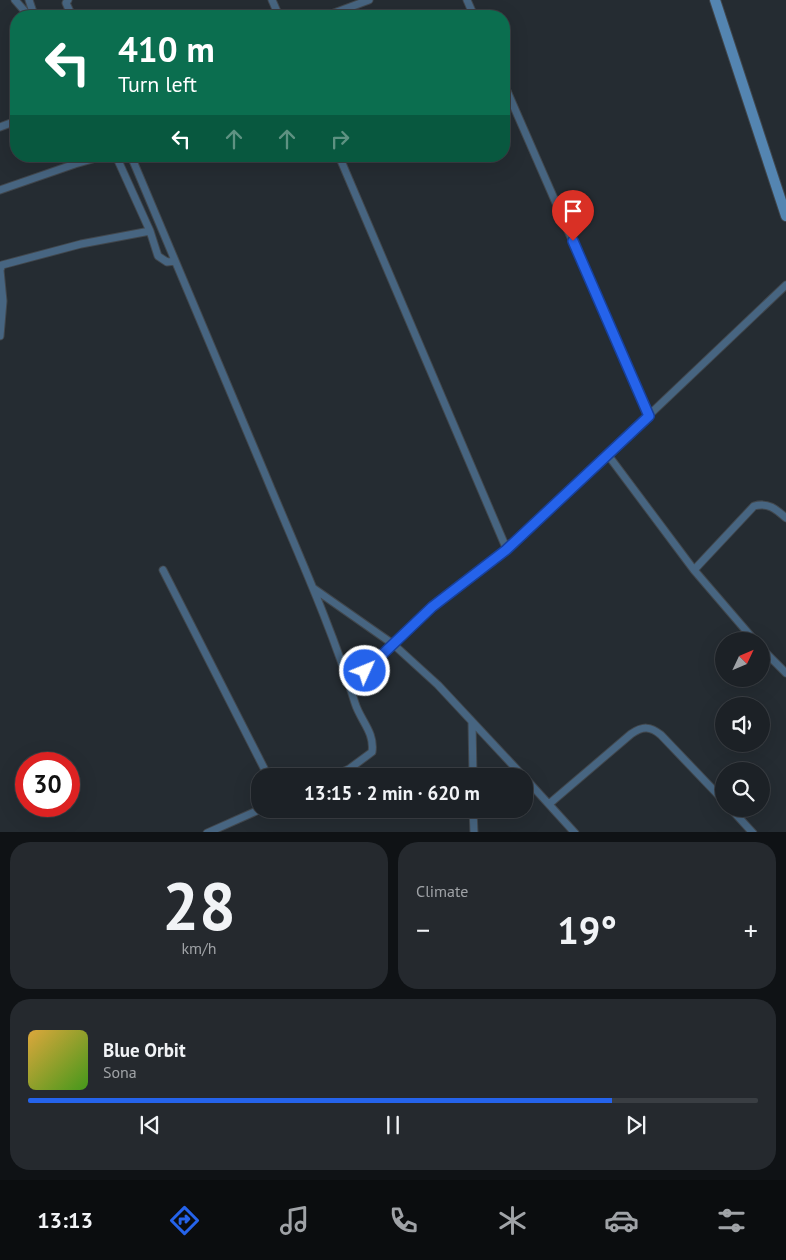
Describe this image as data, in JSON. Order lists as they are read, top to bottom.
{
  "north": "top right",
  "page": {
    "turn": ["410 m", "Turn left"],
    "limit": "30",
    "trip": "13:15 · 2 min · 620 m",
    "tile": [
      ["28", "km/h"],
      "Climate"
    ],
    "heat": ["−", "19°", "+"],
    "song": ["Blue Orbit", "Sona"],
    "tabs": "13:13"
  }
}
